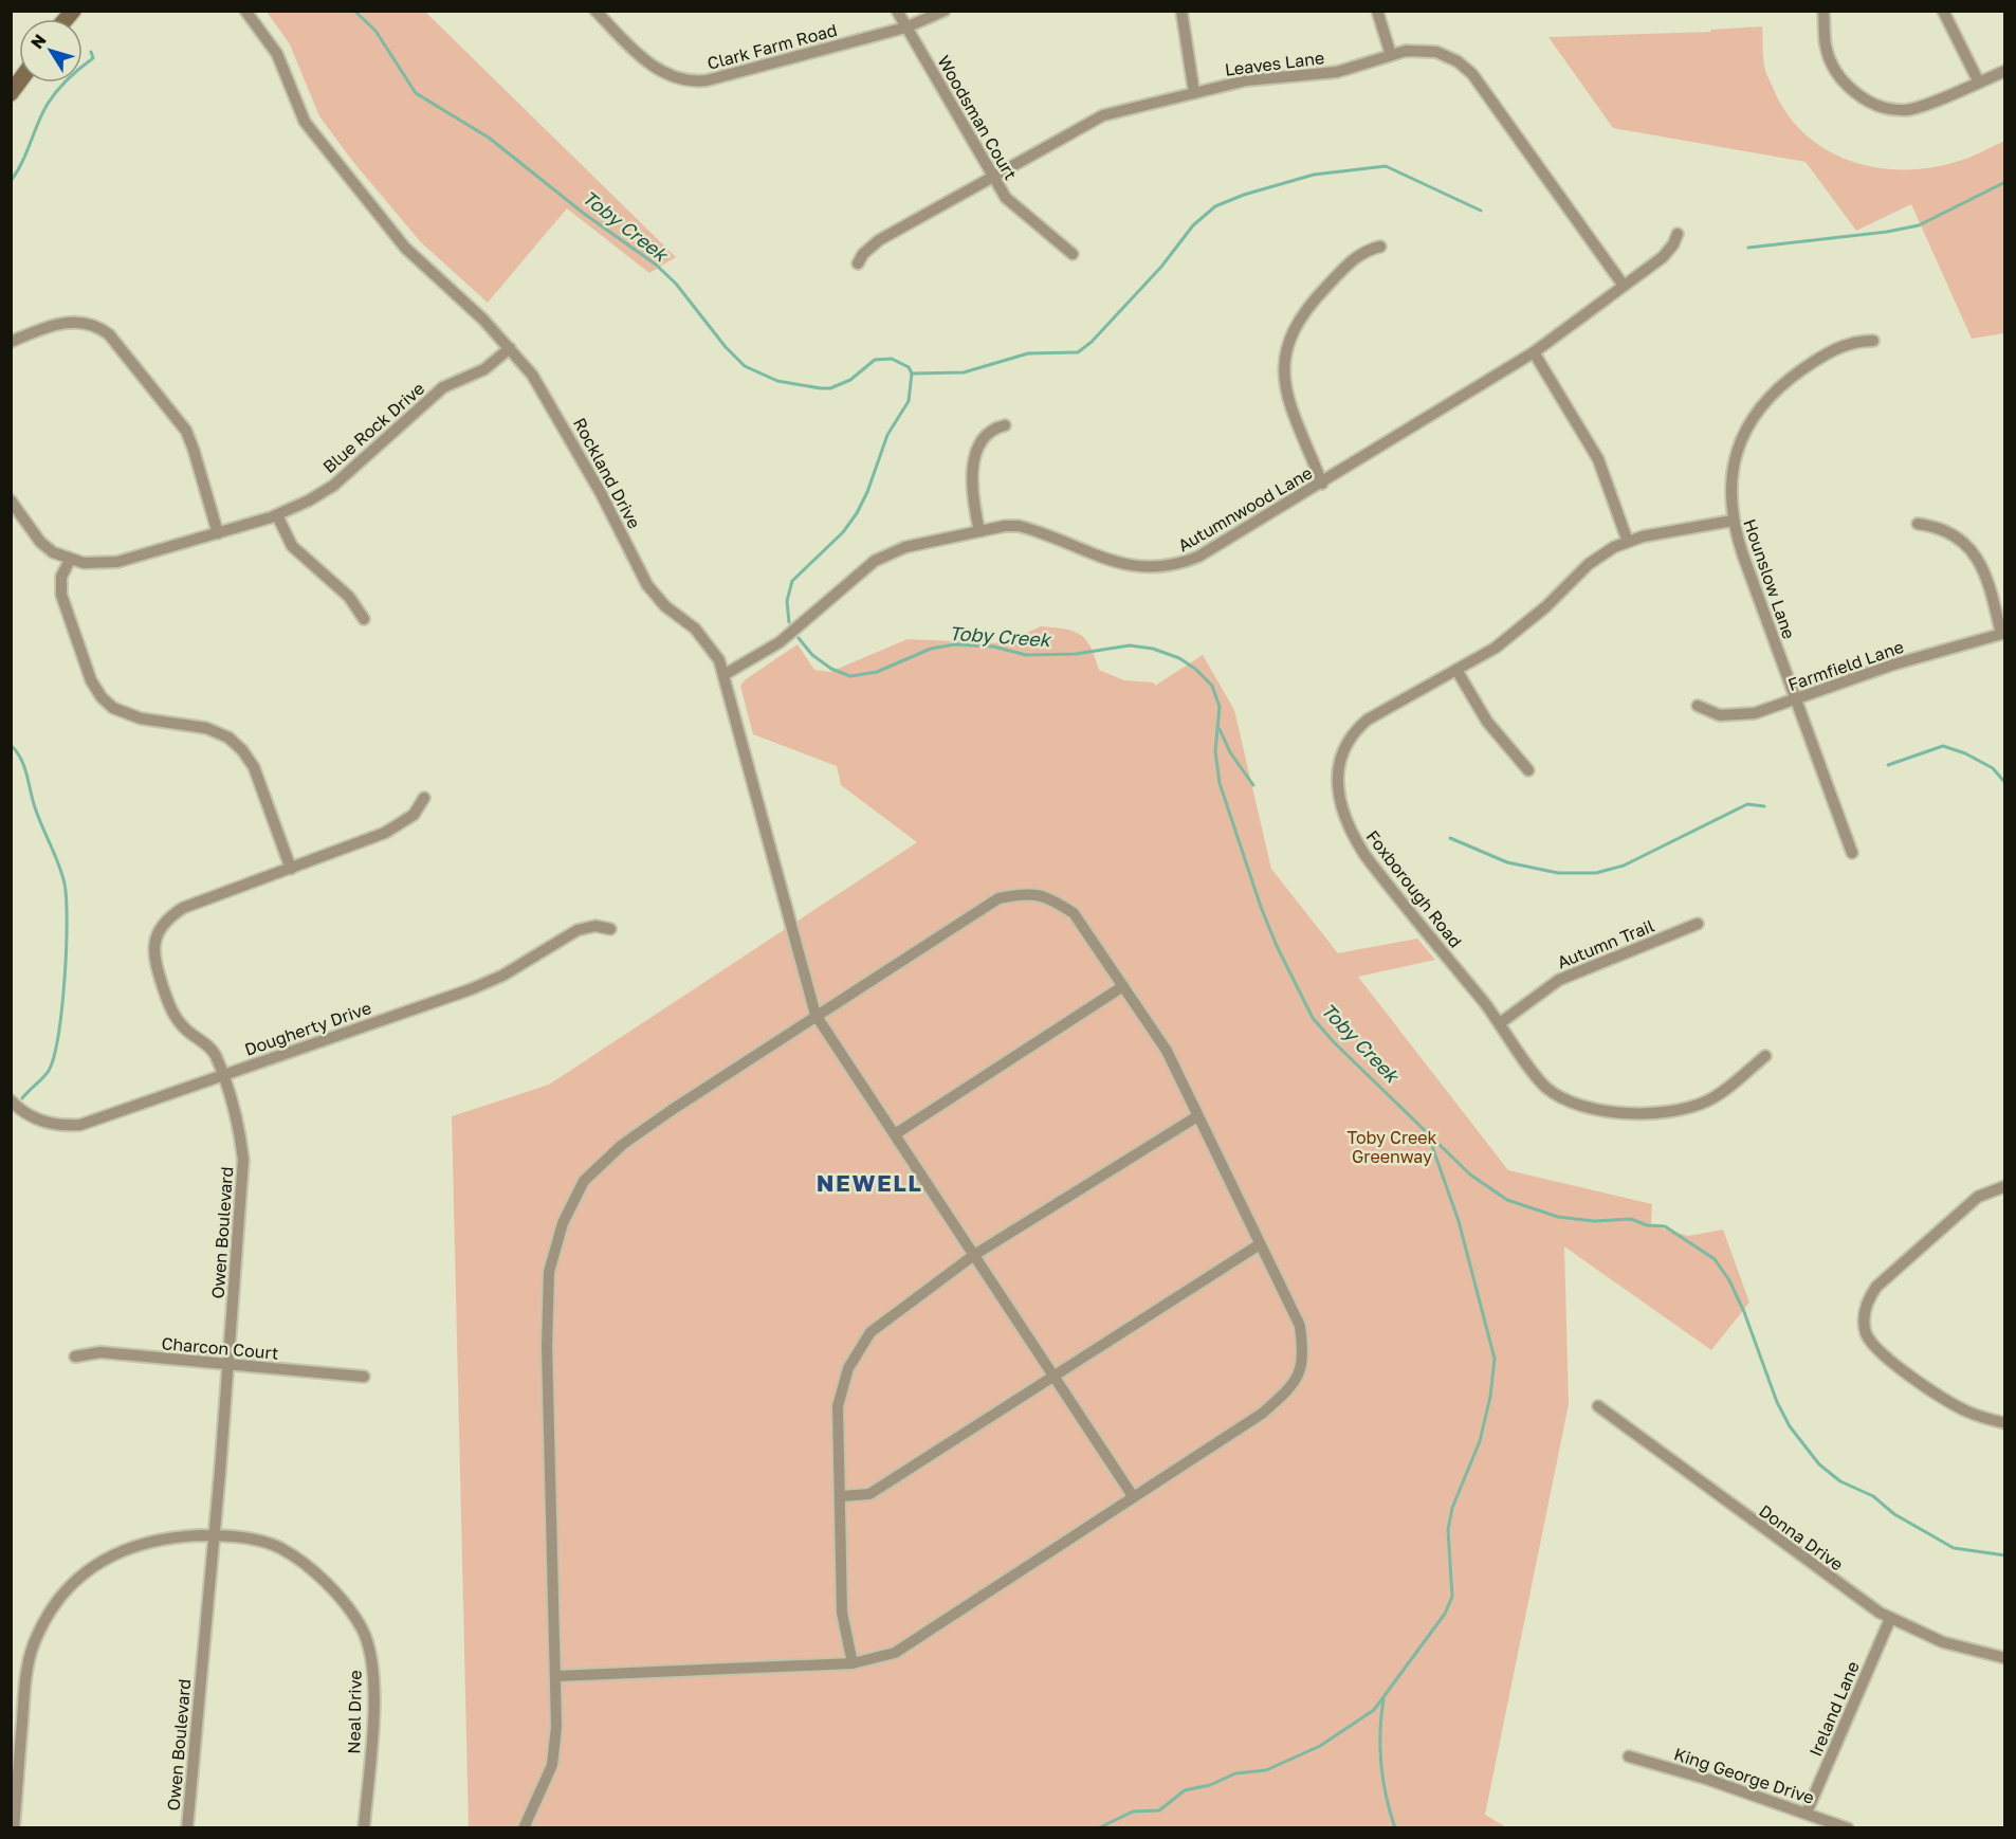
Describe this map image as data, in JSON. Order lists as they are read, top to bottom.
{
  "streets": {
    "street": [
      "Clark Farm Road",
      "Leaves Lane",
      "Woodsman Court",
      "Blue Rock Drive",
      "Rockland Drive",
      "Autumnwood Lane",
      "Hounslow Lane",
      "Farmfield Lane",
      "Foxborough Road",
      "Autumn Trail",
      "Dougherty Drive",
      "Owen Boulevard",
      "Charcon Court",
      "Donna Drive",
      "Ireland Lane",
      "Neal Drive",
      "King George Drive"
    ]
  },
  "crossings": [
    ["Clark Farm Road", "Woodsman Court"],
    ["Leaves Lane", "Woodsman Court"],
    ["Leaves Lane", "Autumnwood Lane"],
    ["Blue Rock Drive", "Rockland Drive"],
    ["Rockland Drive", "Autumnwood Lane"],
    ["Hounslow Lane", "Farmfield Lane"],
    ["Hounslow Lane", "Foxborough Road"],
    ["Foxborough Road", "Autumn Trail"],
    ["Dougherty Drive", "Owen Boulevard"],
    ["Owen Boulevard", "Charcon Court"],
    ["Owen Boulevard", "Neal Drive"],
    ["Donna Drive", "Ireland Lane"],
    ["Ireland Lane", "King George Drive"]
  ],
  "districts": ["NEWELL"],
  "water": ["Toby Creek"],
  "parks": ["Toby Creek Greenway"],
  "north": "top left"
}
